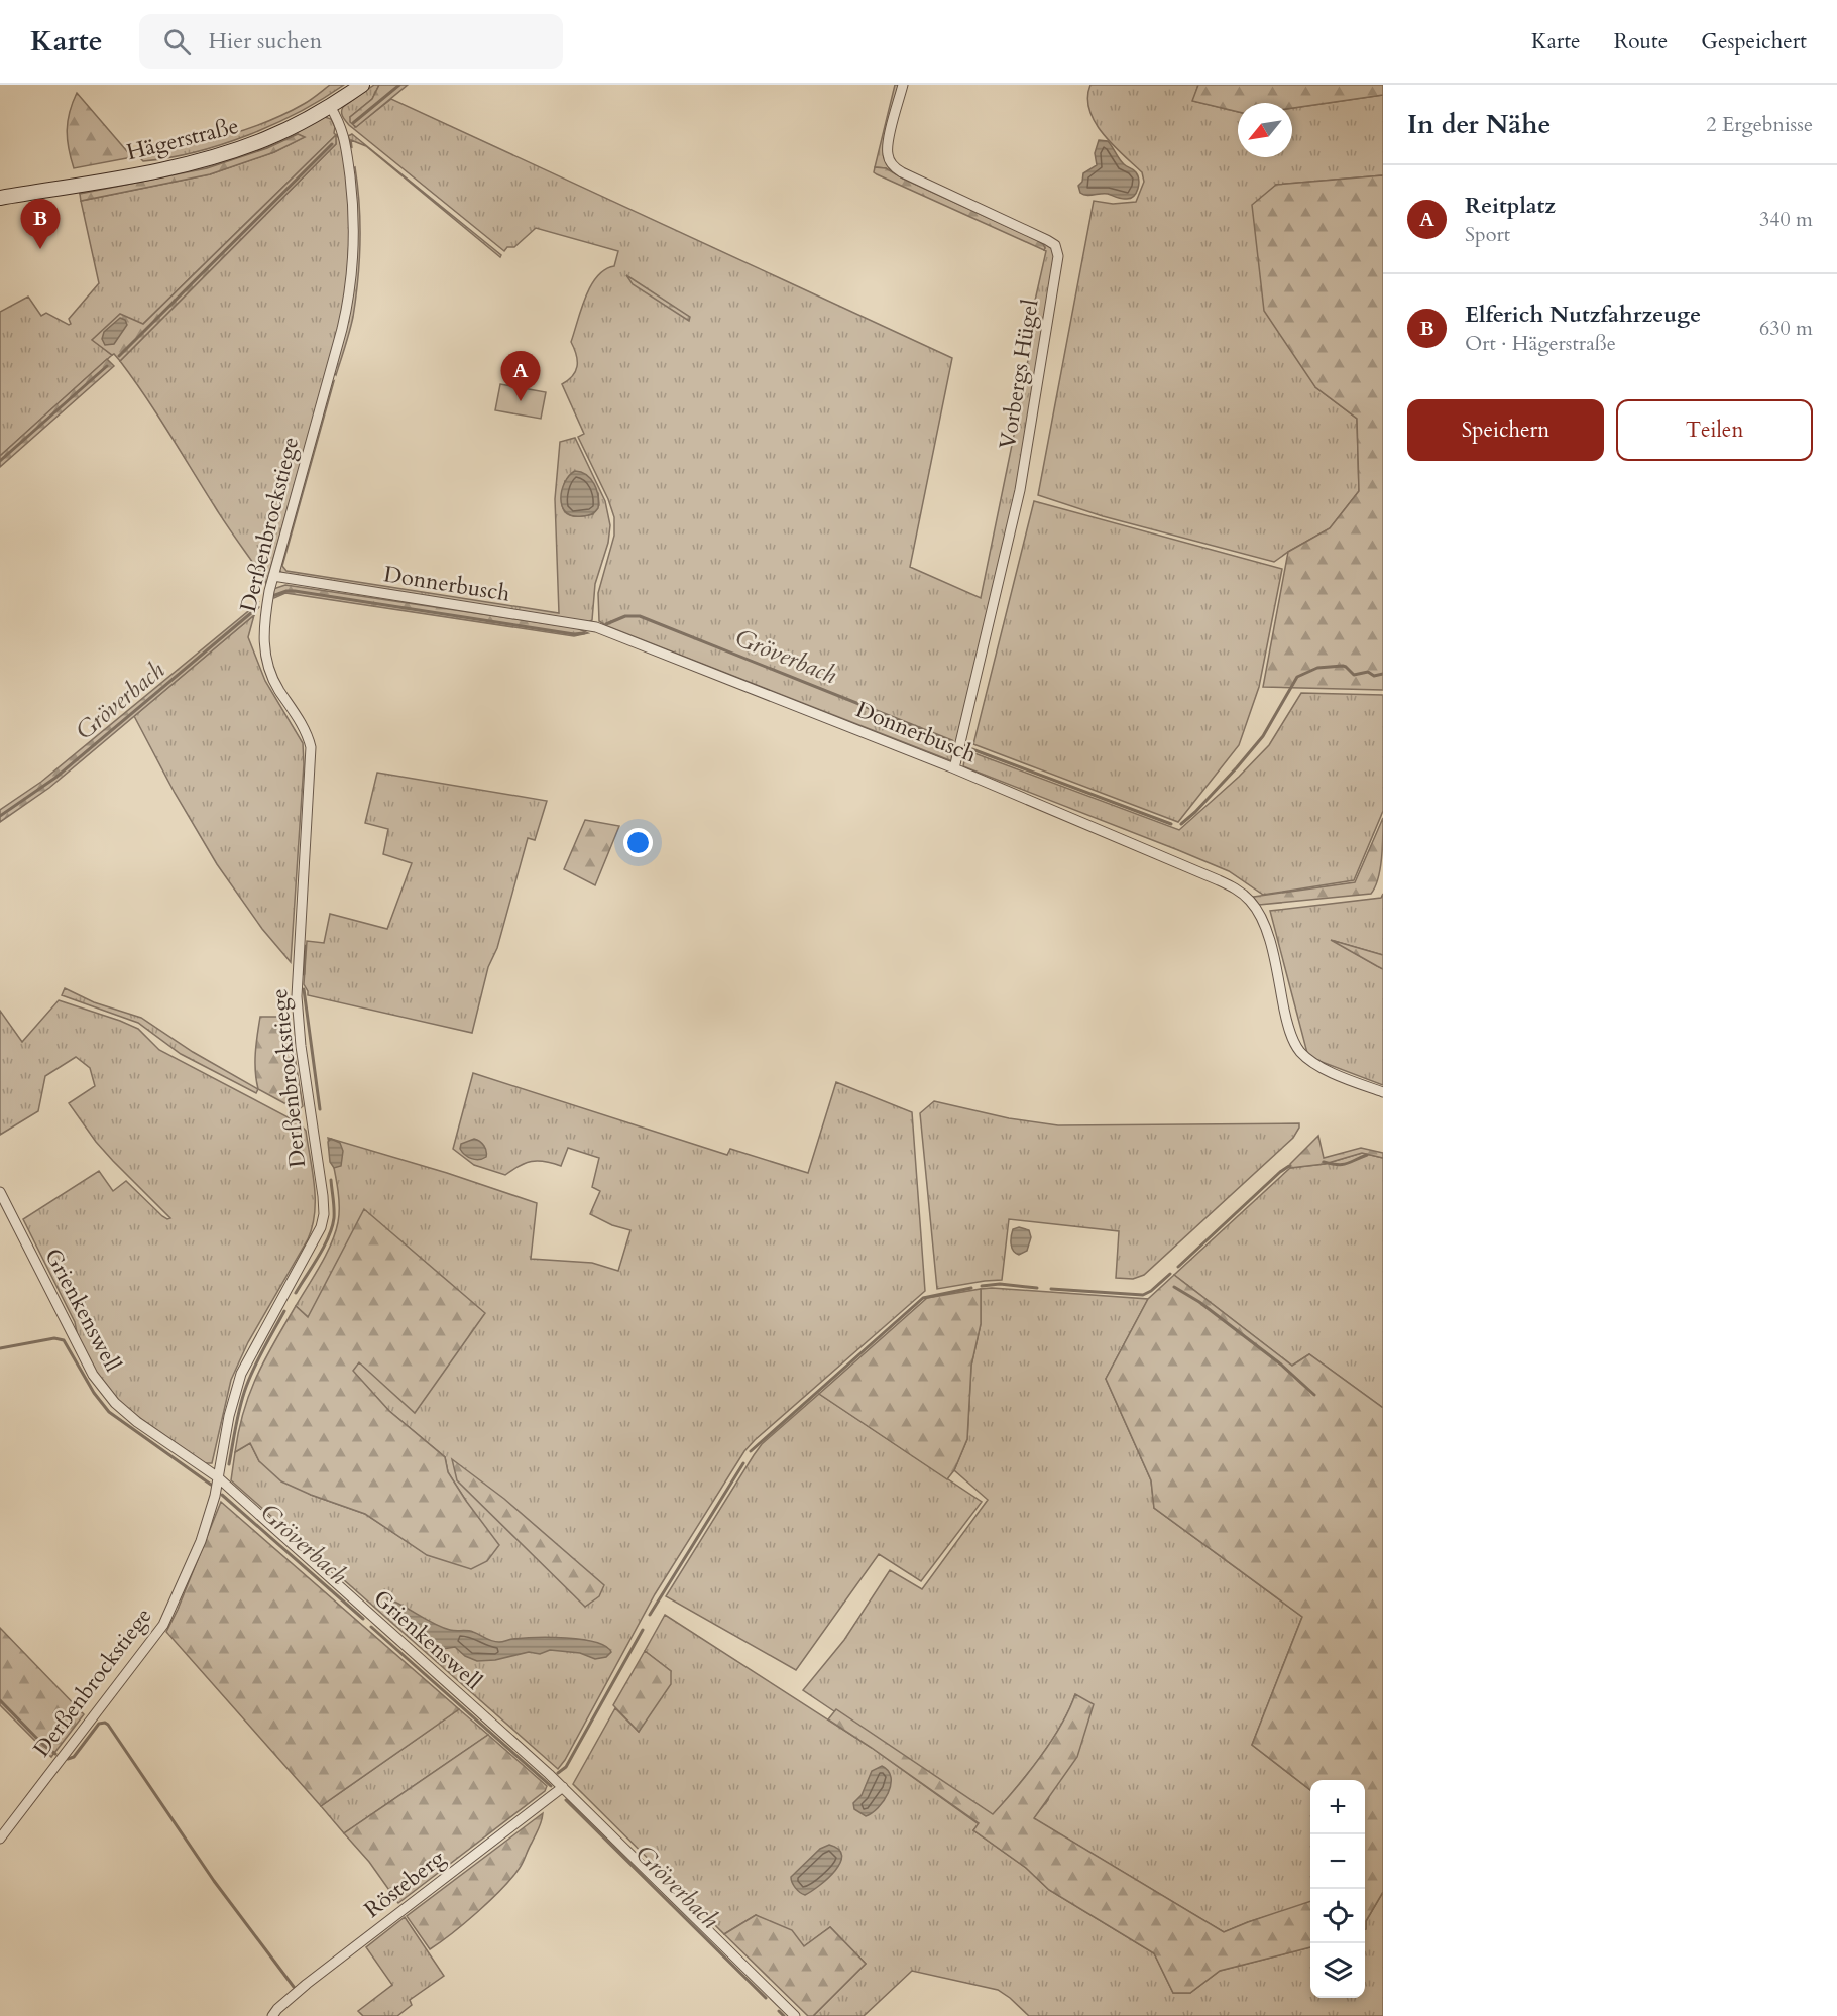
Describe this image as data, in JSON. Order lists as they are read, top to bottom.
{
  "streets": {
    "main road": ["Hägerstraße"],
    "street": [
      "Vorbergs Hügel",
      "Derßenbrockstiege",
      "Donnerbusch",
      "Grienkenswell",
      "Rösteberg"
    ]
  },
  "crossings": [
    ["Hägerstraße", "Derßenbrockstiege"],
    ["Vorbergs Hügel", "Donnerbusch"],
    ["Derßenbrockstiege", "Donnerbusch"],
    ["Derßenbrockstiege", "Grienkenswell"],
    ["Grienkenswell", "Rösteberg"]
  ],
  "water": ["Gröverbach"],
  "north": "bottom left",
  "page": {
    "header": "Karte",
    "search": "Hier suchen",
    "nav": ["Karte", "Route", "Gespeichert"],
    "heading": ["In der Nähe", "2 Ergebnisse"],
    "list": [
      {
        "mark": "A",
        "name": "Reitplatz",
        "note": "Sport",
        "value": "340 m"
      },
      {
        "mark": "B",
        "name": "Elferich Nutzfahrzeuge",
        "note": "Ort · Hägerstraße",
        "value": "630 m"
      }
    ],
    "pins": ["B", "A"],
    "buttons": ["Speichern", "Teilen"],
    "map_buttons": ["+", "−"]
  }
}
